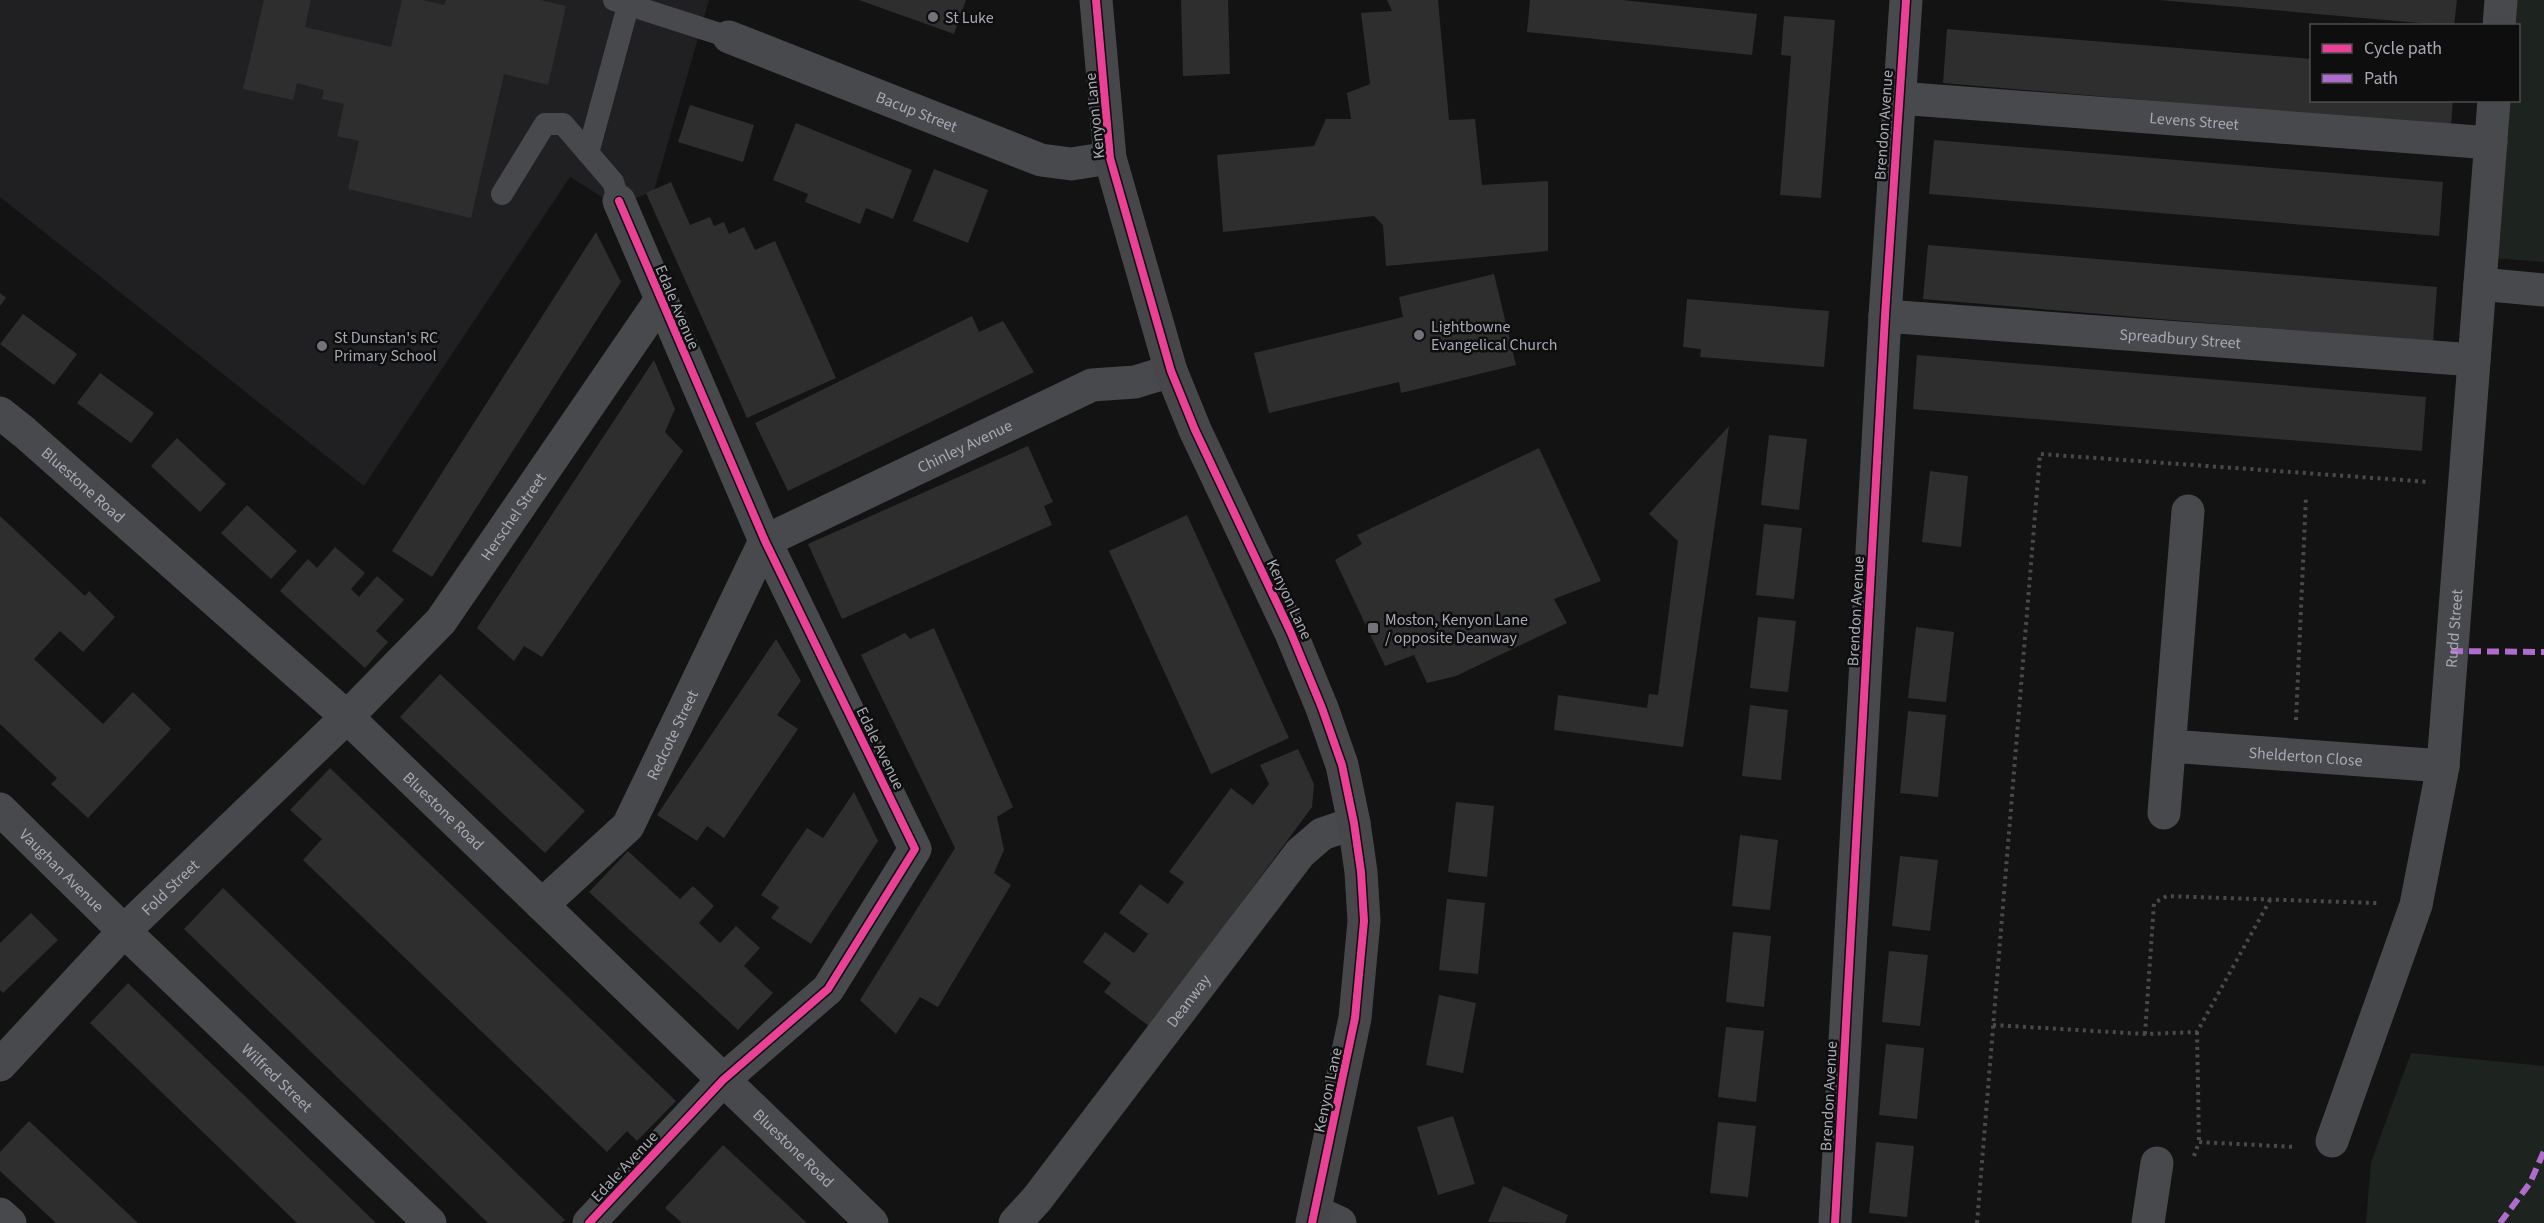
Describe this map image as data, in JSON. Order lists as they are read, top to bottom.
{
  "streets": {
    "street": [
      "Bacup Street",
      "Kenyon Lane",
      "Levens Street",
      "Brendon Avenue",
      "Edale Avenue",
      "Spreadbury Street",
      "Chinley Avenue",
      "Bluestone Road",
      "Herschel Street",
      "Rudd Street",
      "Redcote Street",
      "Shelderton Close",
      "Vaughan Avenue",
      "Fold Street",
      "Deanway",
      "Wilfred Street"
    ]
  },
  "crossings": [
    ["Bacup Street", "Kenyon Lane"],
    ["Kenyon Lane", "Chinley Avenue"],
    ["Kenyon Lane", "Deanway"],
    ["Levens Street", "Brendon Avenue"],
    ["Levens Street", "Rudd Street"],
    ["Brendon Avenue", "Spreadbury Street"],
    ["Edale Avenue", "Chinley Avenue"],
    ["Edale Avenue", "Bluestone Road"],
    ["Edale Avenue", "Herschel Street"],
    ["Edale Avenue", "Redcote Street"],
    ["Spreadbury Street", "Rudd Street"],
    ["Chinley Avenue", "Redcote Street"],
    ["Bluestone Road", "Herschel Street"],
    ["Bluestone Road", "Redcote Street"],
    ["Bluestone Road", "Fold Street"],
    ["Herschel Street", "Fold Street"],
    ["Rudd Street", "Shelderton Close"],
    ["Vaughan Avenue", "Fold Street"],
    ["Vaughan Avenue", "Wilfred Street"],
    ["Fold Street", "Wilfred Street"]
  ],
  "places": {
    "other": ["St Luke", "Lightbowne Evangelical Church", "St Dunstan's RC Primary School"],
    "transit": ["Moston, Kenyon Lane / opposite Deanway"]
  },
  "legend": ["Cycle path", "Path"]
}
